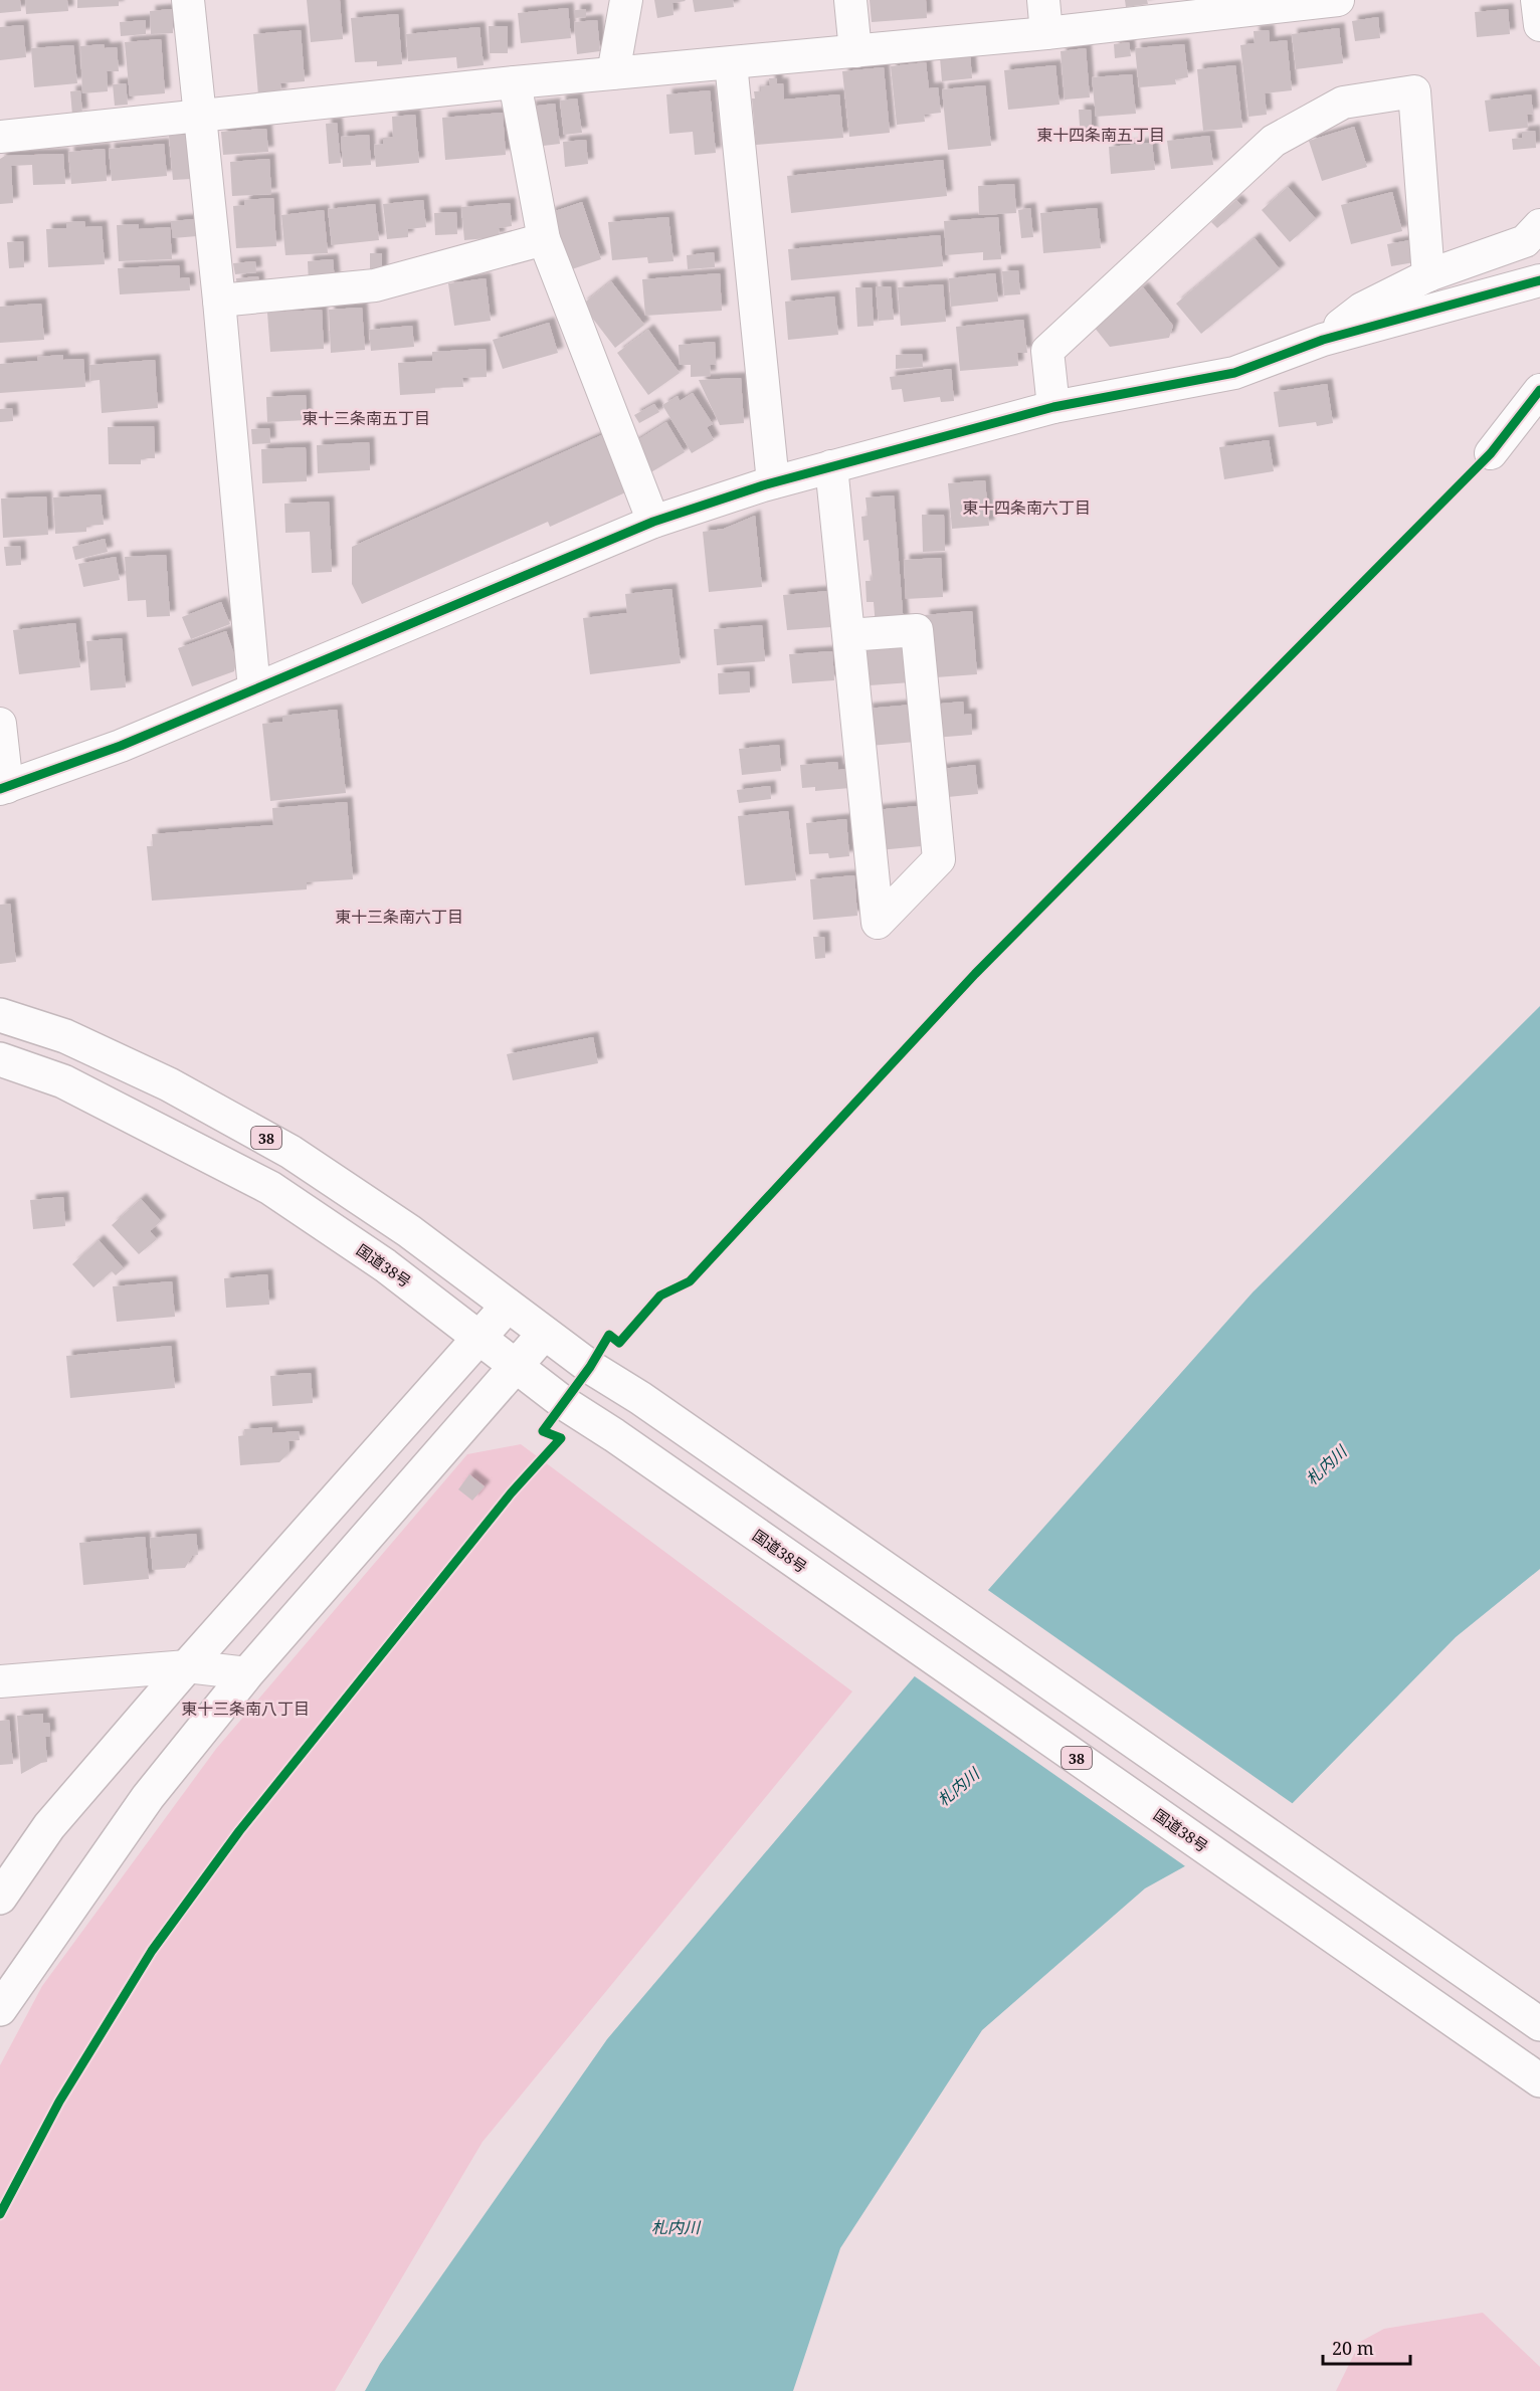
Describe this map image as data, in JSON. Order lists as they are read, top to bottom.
{
  "streets": {
    "main road": ["38", "国道38号"]
  },
  "districts": [
    "東十四条南五丁目",
    "東十三条南五丁目",
    "東十四条南六丁目",
    "東十三条南六丁目",
    "東十三条南八丁目"
  ],
  "water": ["札内川"],
  "scale_bar": "20 m"
}
